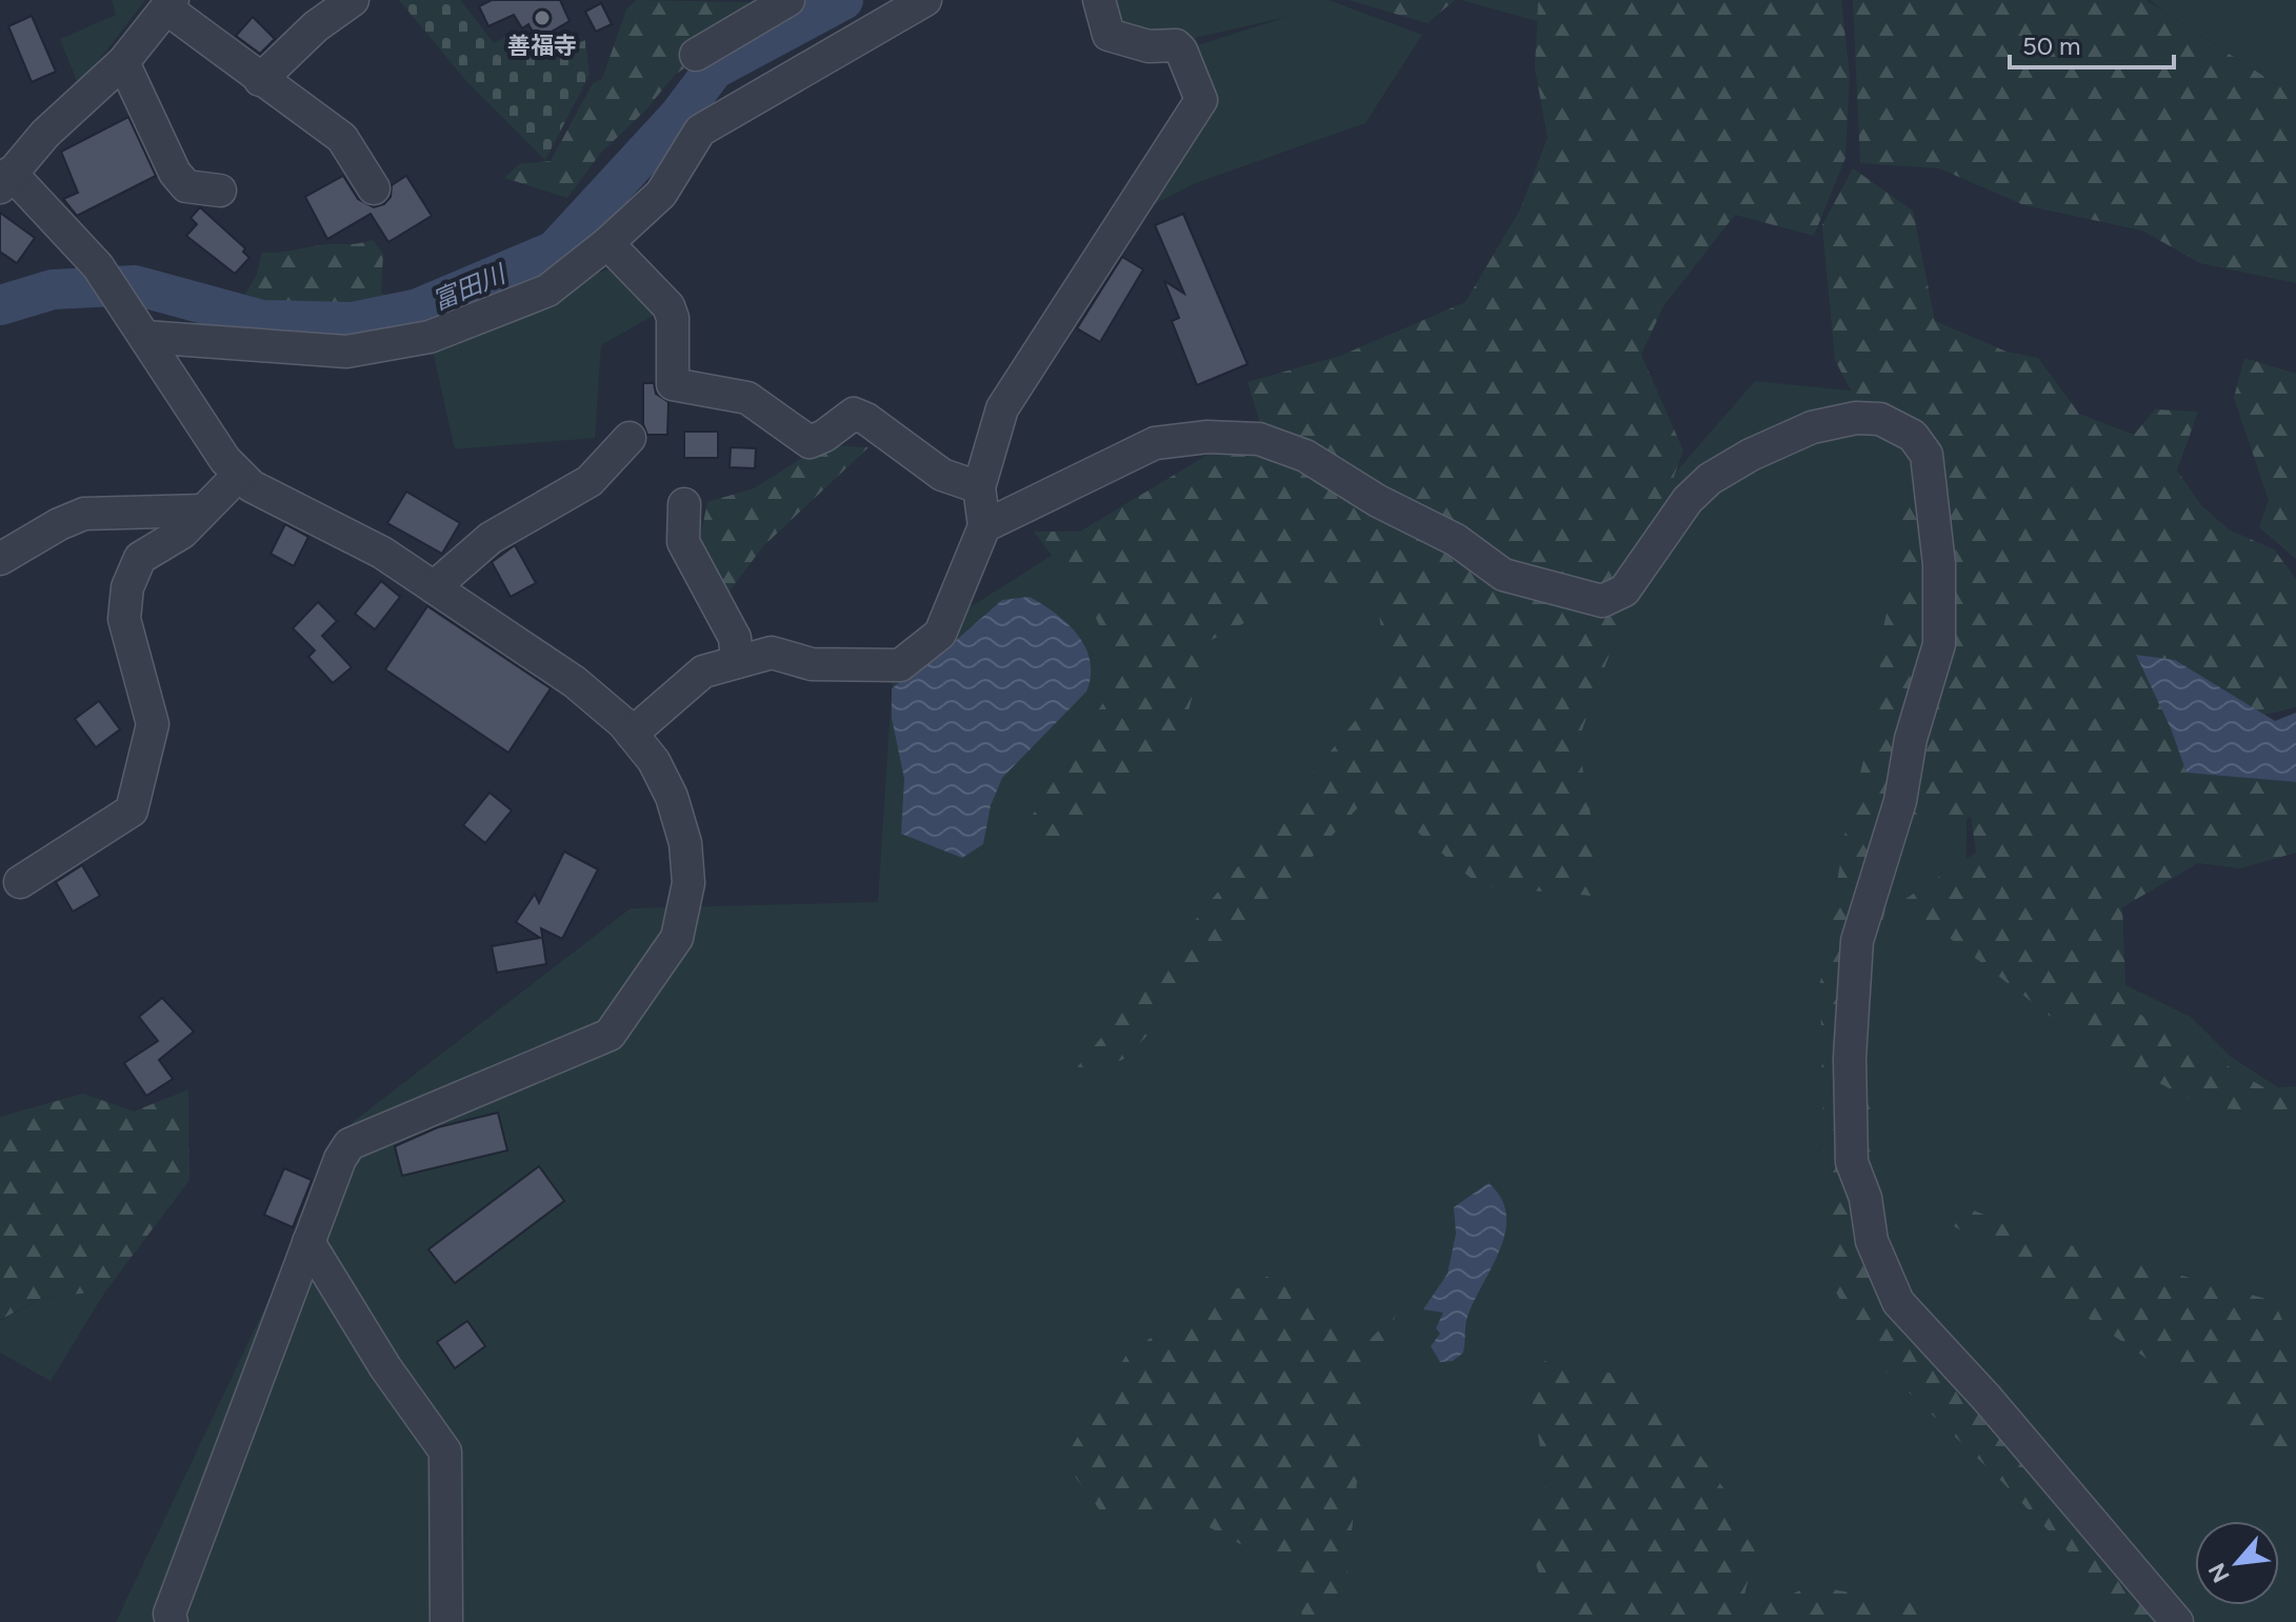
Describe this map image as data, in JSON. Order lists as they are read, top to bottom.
{
  "water": ["富田川"],
  "places": ["善福寺"],
  "scale_bar": "50 m",
  "north": "bottom left"
}
